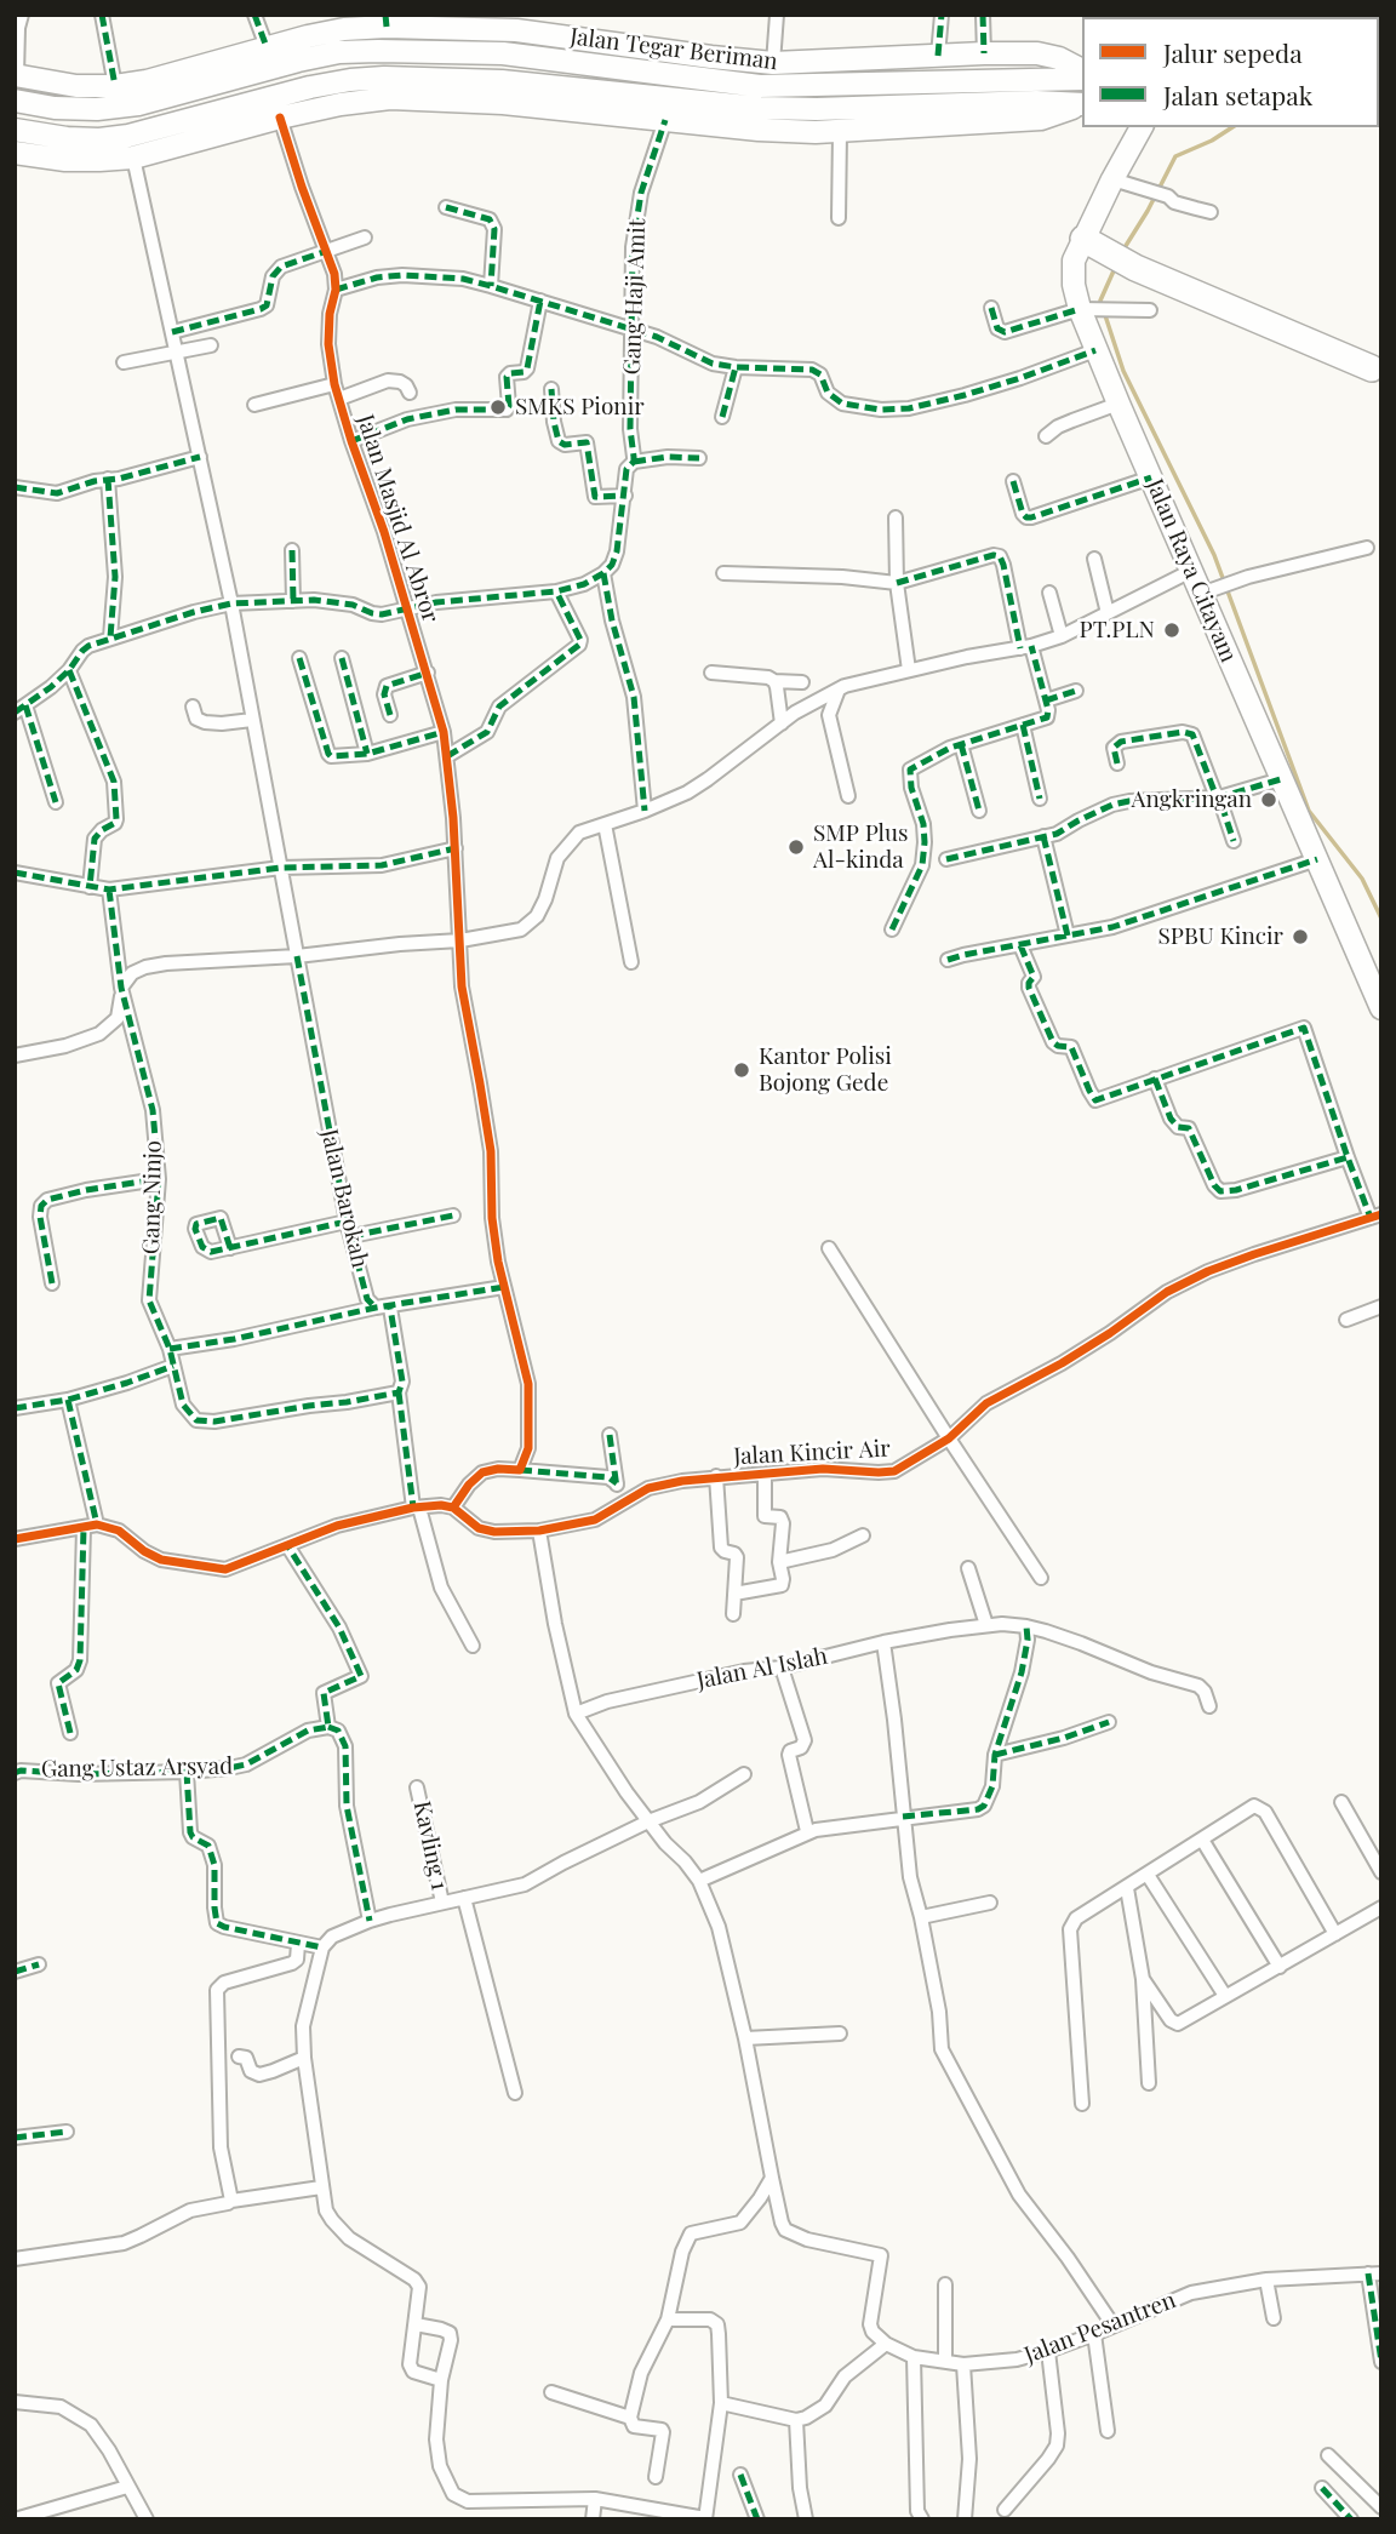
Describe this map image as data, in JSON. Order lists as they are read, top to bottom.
{
  "streets": {
    "main road": ["Jalan Tegar Beriman", "Jalan Raya Citayam"],
    "street": [
      "Gang Haji Amit",
      "Jalan Masjid Al Abror",
      "Gang Ninjo",
      "Jalan Barokah",
      "Jalan Kincir Air",
      "Jalan Al Islah",
      "Gang Ustaz Arsyad",
      "Kavling 1",
      "Jalan Pesantren"
    ]
  },
  "crossings": [
    ["Jalan Tegar Beriman", "Gang Haji Amit"],
    ["Jalan Tegar Beriman", "Jalan Masjid Al Abror"],
    ["Jalan Tegar Beriman", "Jalan Barokah"],
    ["Gang Ninjo", "Jalan Barokah"]
  ],
  "places": [
    "SMKS Pionir",
    "PT.PLN",
    "Angkringan",
    "SMP Plus Al-kinda",
    "SPBU Kincir",
    "Kantor Polisi Bojong Gede"
  ],
  "legend": ["Jalur sepeda", "Jalan setapak"]
}
